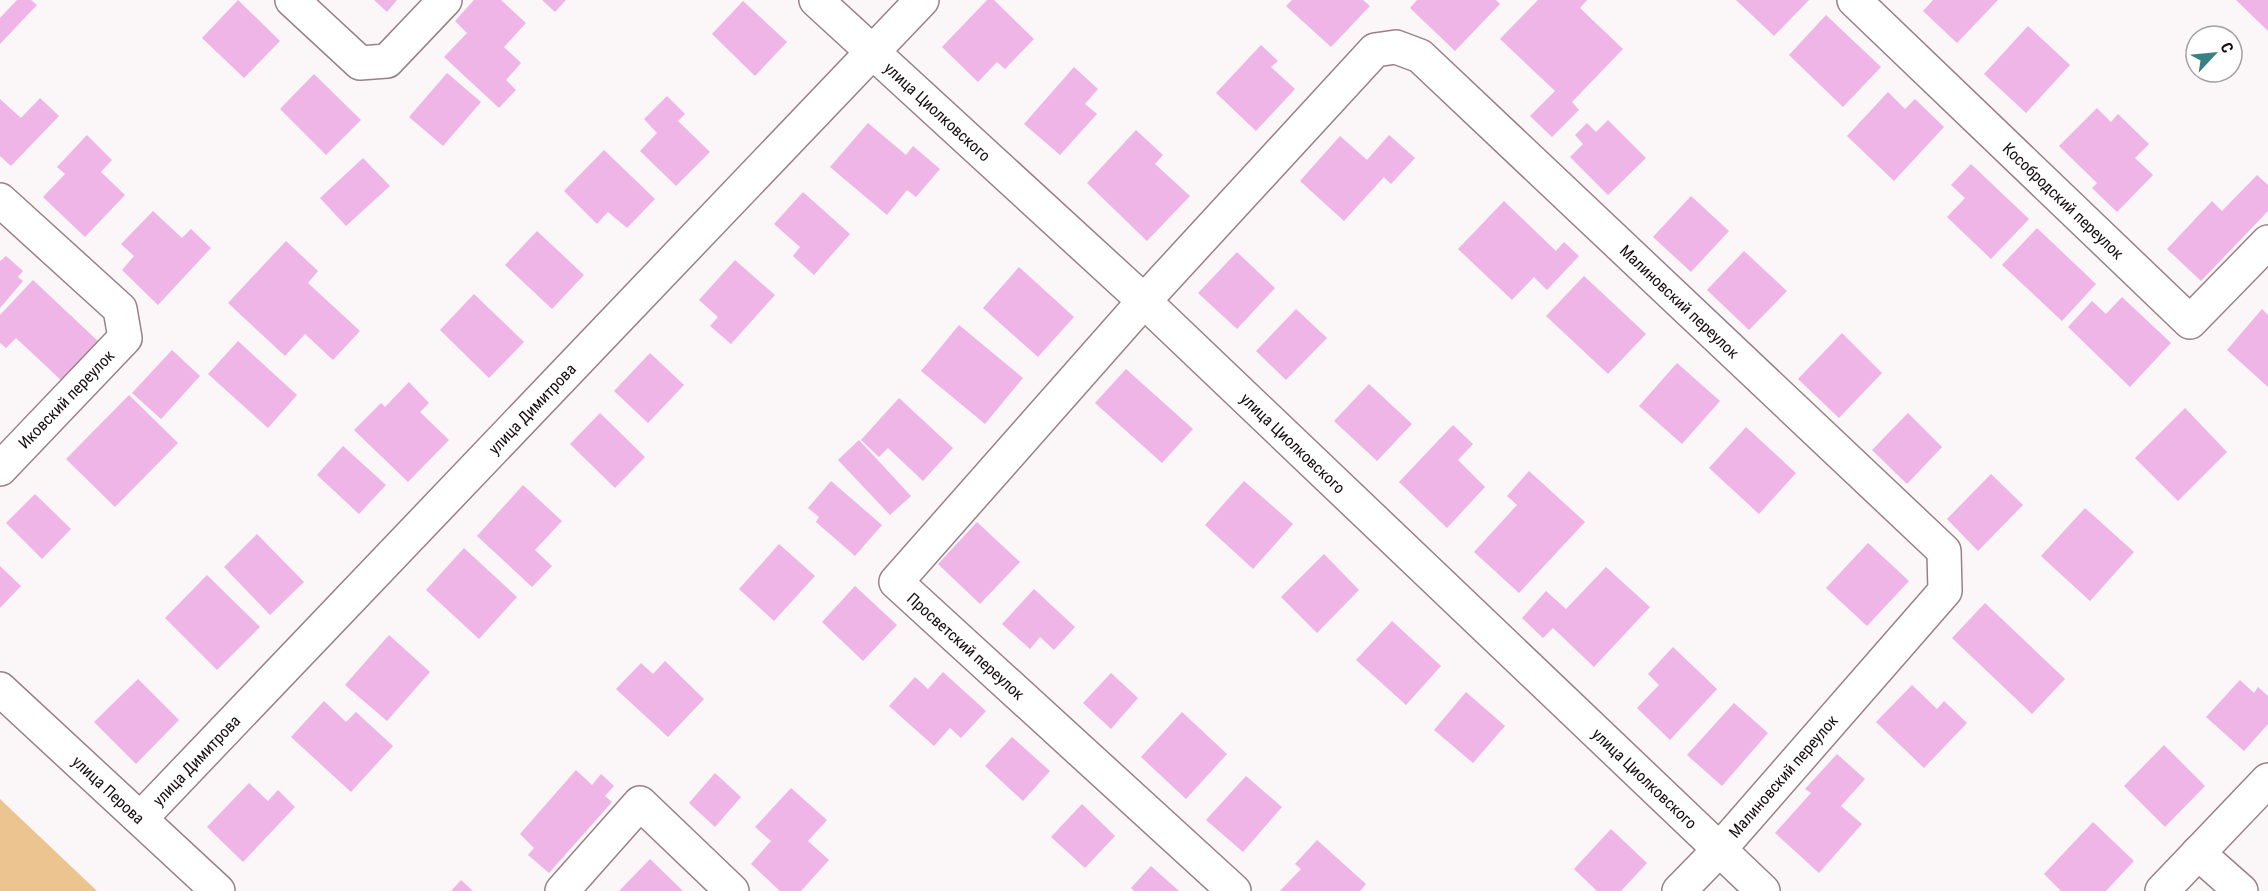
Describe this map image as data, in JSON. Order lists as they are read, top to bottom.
{
  "streets": {
    "street": [
      "улица Циолковского",
      "Кособродский переулок",
      "Малиновский переулок",
      "Иковский переулок",
      "улица Димитрова",
      "Просветский переулок",
      "улица Перова"
    ]
  },
  "crossings": [
    ["улица Циолковского", "Малиновский переулок"],
    ["улица Циолковского", "улица Димитрова"],
    ["улица Циолковского", "Просветский переулок"],
    ["Малиновский переулок", "Просветский переулок"],
    ["улица Димитрова", "улица Перова"]
  ],
  "north": "top right"
}
